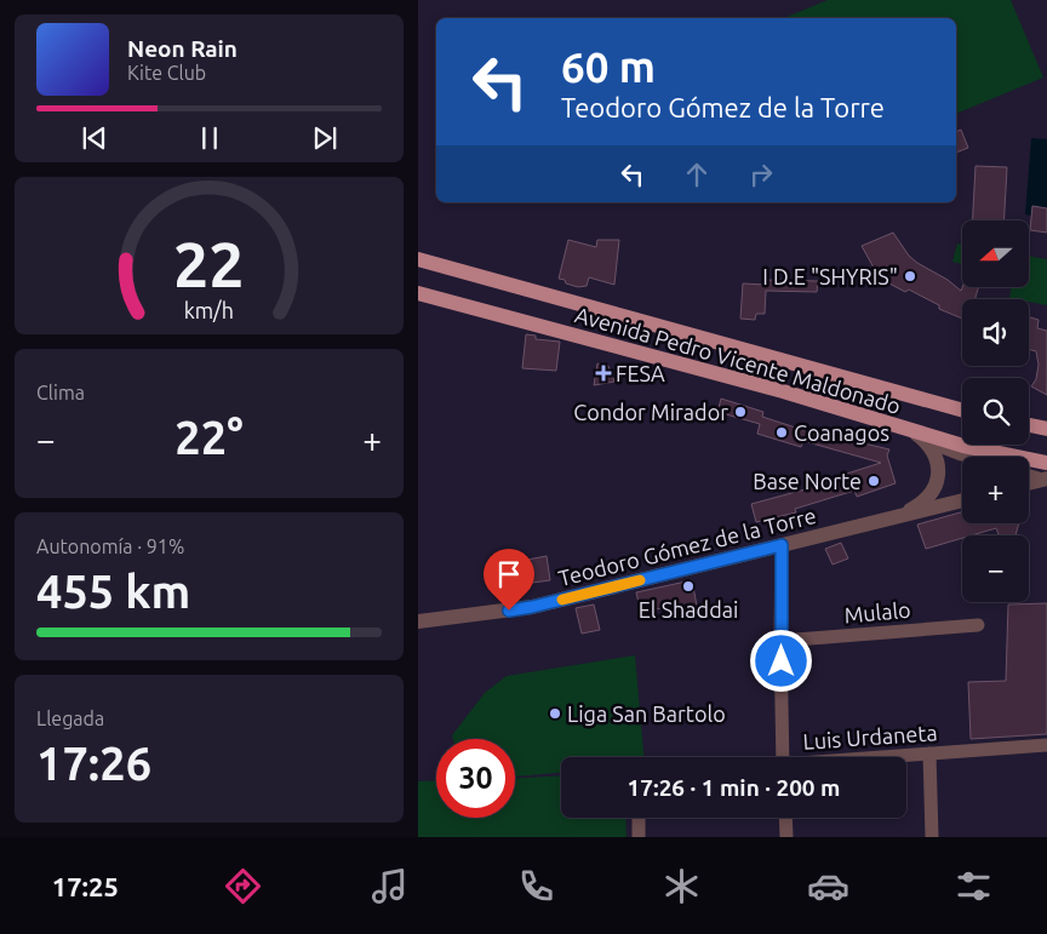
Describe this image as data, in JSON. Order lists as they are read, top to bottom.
{
  "streets": {
    "main road": ["Avenida Pedro Vicente Maldonado"],
    "street": ["Teodoro Gómez de la Torre", "Mulalo", "Luis Urdaneta"]
  },
  "crossings": [
    ["Avenida Pedro Vicente Maldonado", "Teodoro Gómez de la Torre"]
  ],
  "places": {
    "other": [
      "I D.E \"SHYRIS\"",
      "Condor Mirador",
      "Coanagos",
      "Base Norte",
      "El Shaddai",
      "Liga San Bartolo"
    ],
    "health": ["FESA"]
  },
  "north": "left",
  "page": {
    "turn": ["60 m", "Teodoro Gómez de la Torre"],
    "song": ["Neon Rain", "Kite Club"],
    "map_buttons": ["+", "−"],
    "tile": [
      "Clima",
      ["Autonomía · 91%", "455 km"],
      ["Llegada", "17:26"]
    ],
    "heat": ["−", "22°", "+"],
    "limit": "30",
    "trip": "17:26 · 1 min · 200 m",
    "tabs": "17:25",
    "gauge": ["22", "km/h"]
  }
}
